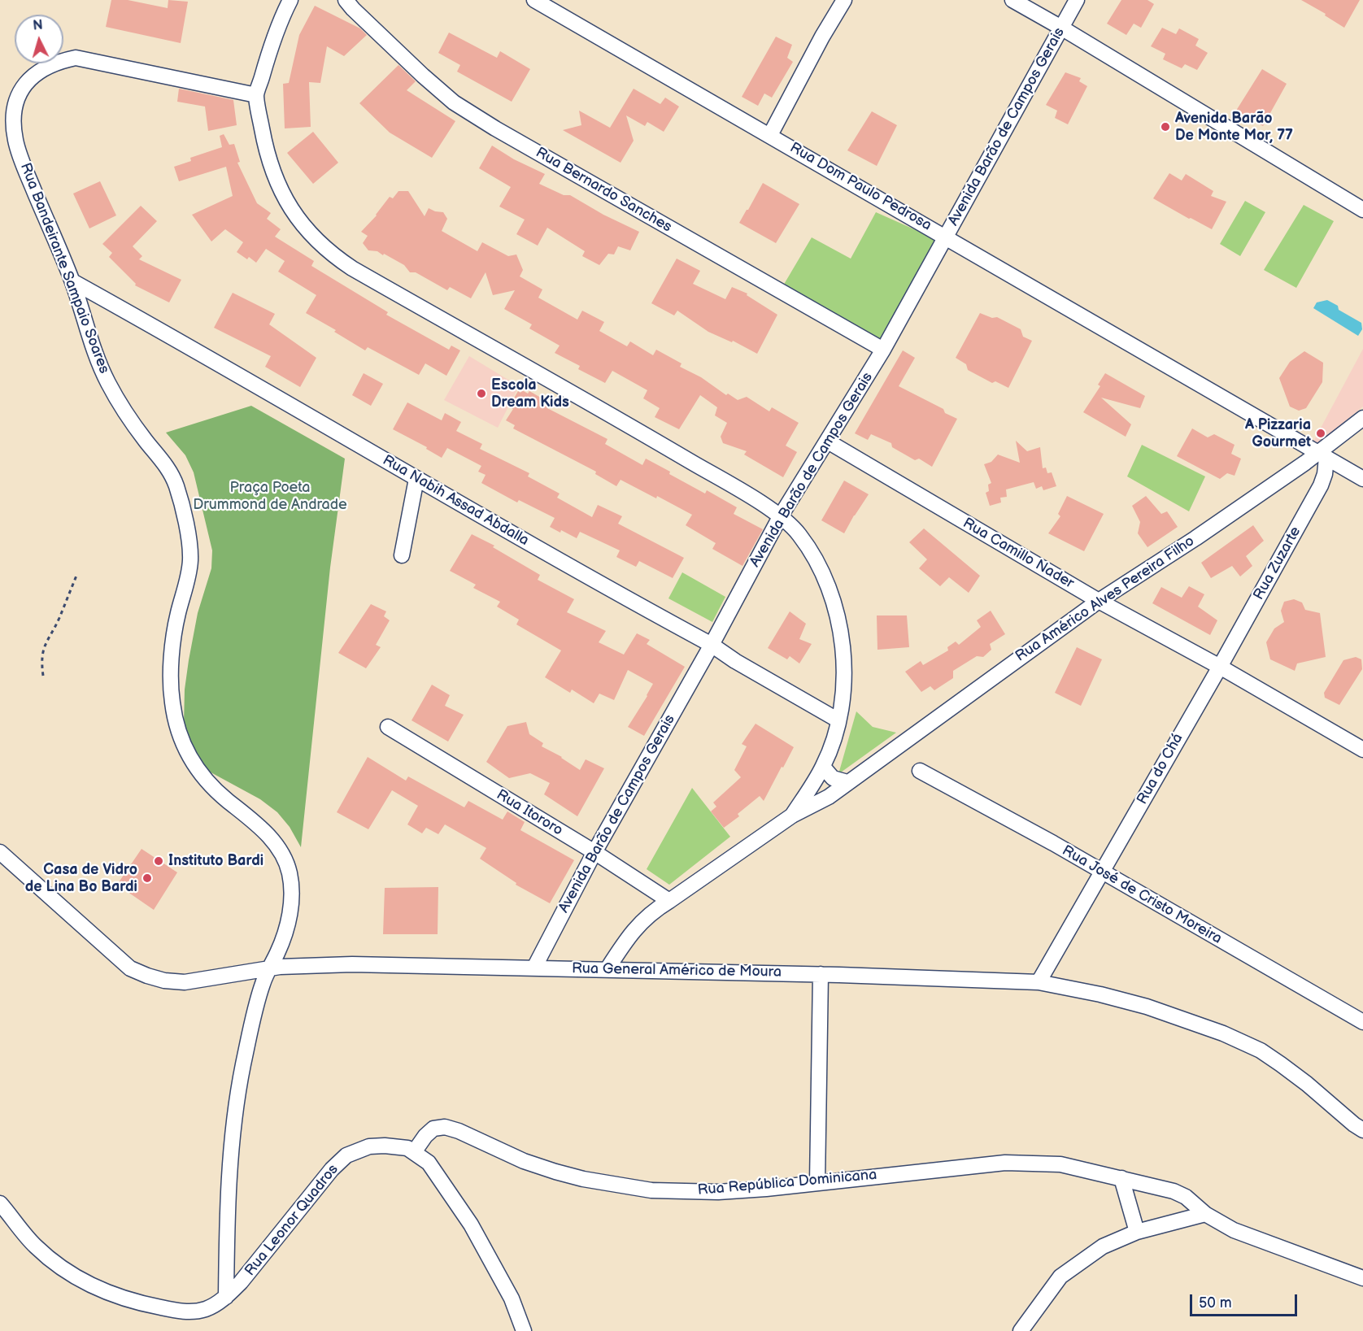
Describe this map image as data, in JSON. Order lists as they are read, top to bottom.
{
  "streets": {
    "street": [
      "Avenida Barão de Campos Gerais",
      "Rua Dom Paulo Pedrosa",
      "Rua Bernardo Sanches",
      "Rua Bandeirante Sampaio Soares",
      "Rua Nabih Assad Abdalla",
      "Rua Camillo Nader",
      "Rua Zuzarte",
      "Rua Américo Alves Pereira Filho",
      "Rua do Chá",
      "Rua Itororo",
      "Rua José de Cristo Moreira",
      "Rua General Américo de Moura",
      "Rua República Dominicana",
      "Rua Leonor Quadros"
    ]
  },
  "crossings": [
    ["Avenida Barão de Campos Gerais", "Rua Dom Paulo Pedrosa"],
    ["Avenida Barão de Campos Gerais", "Rua Bernardo Sanches"],
    ["Avenida Barão de Campos Gerais", "Rua Nabih Assad Abdalla"],
    ["Avenida Barão de Campos Gerais", "Rua Camillo Nader"],
    ["Avenida Barão de Campos Gerais", "Rua Itororo"],
    ["Avenida Barão de Campos Gerais", "Rua General Américo de Moura"],
    ["Rua Dom Paulo Pedrosa", "Rua Zuzarte"],
    ["Rua Dom Paulo Pedrosa", "Rua Américo Alves Pereira Filho"],
    ["Rua Bandeirante Sampaio Soares", "Rua Nabih Assad Abdalla"],
    ["Rua Bandeirante Sampaio Soares", "Rua General Américo de Moura"],
    ["Rua Bandeirante Sampaio Soares", "Rua Leonor Quadros"],
    ["Rua Camillo Nader", "Rua Zuzarte"],
    ["Rua Camillo Nader", "Rua Américo Alves Pereira Filho"],
    ["Rua Camillo Nader", "Rua do Chá"],
    ["Rua Zuzarte", "Rua Américo Alves Pereira Filho"],
    ["Rua Zuzarte", "Rua do Chá"],
    ["Rua Américo Alves Pereira Filho", "Rua Itororo"],
    ["Rua Américo Alves Pereira Filho", "Rua General Américo de Moura"],
    ["Rua do Chá", "Rua José de Cristo Moreira"],
    ["Rua do Chá", "Rua General Américo de Moura"],
    ["Rua República Dominicana", "Rua Leonor Quadros"]
  ],
  "parks": ["Praça Poeta Drummond de Andrade"],
  "places": [
    "Avenida Barão De Monte Mor, 77",
    "Escola Dream Kids",
    "A Pizzaria Gourmet",
    "Instituto Bardi",
    "Casa de Vidro de Lina Bo Bardi"
  ],
  "scale_bar": "50 m",
  "north": "top"
}
